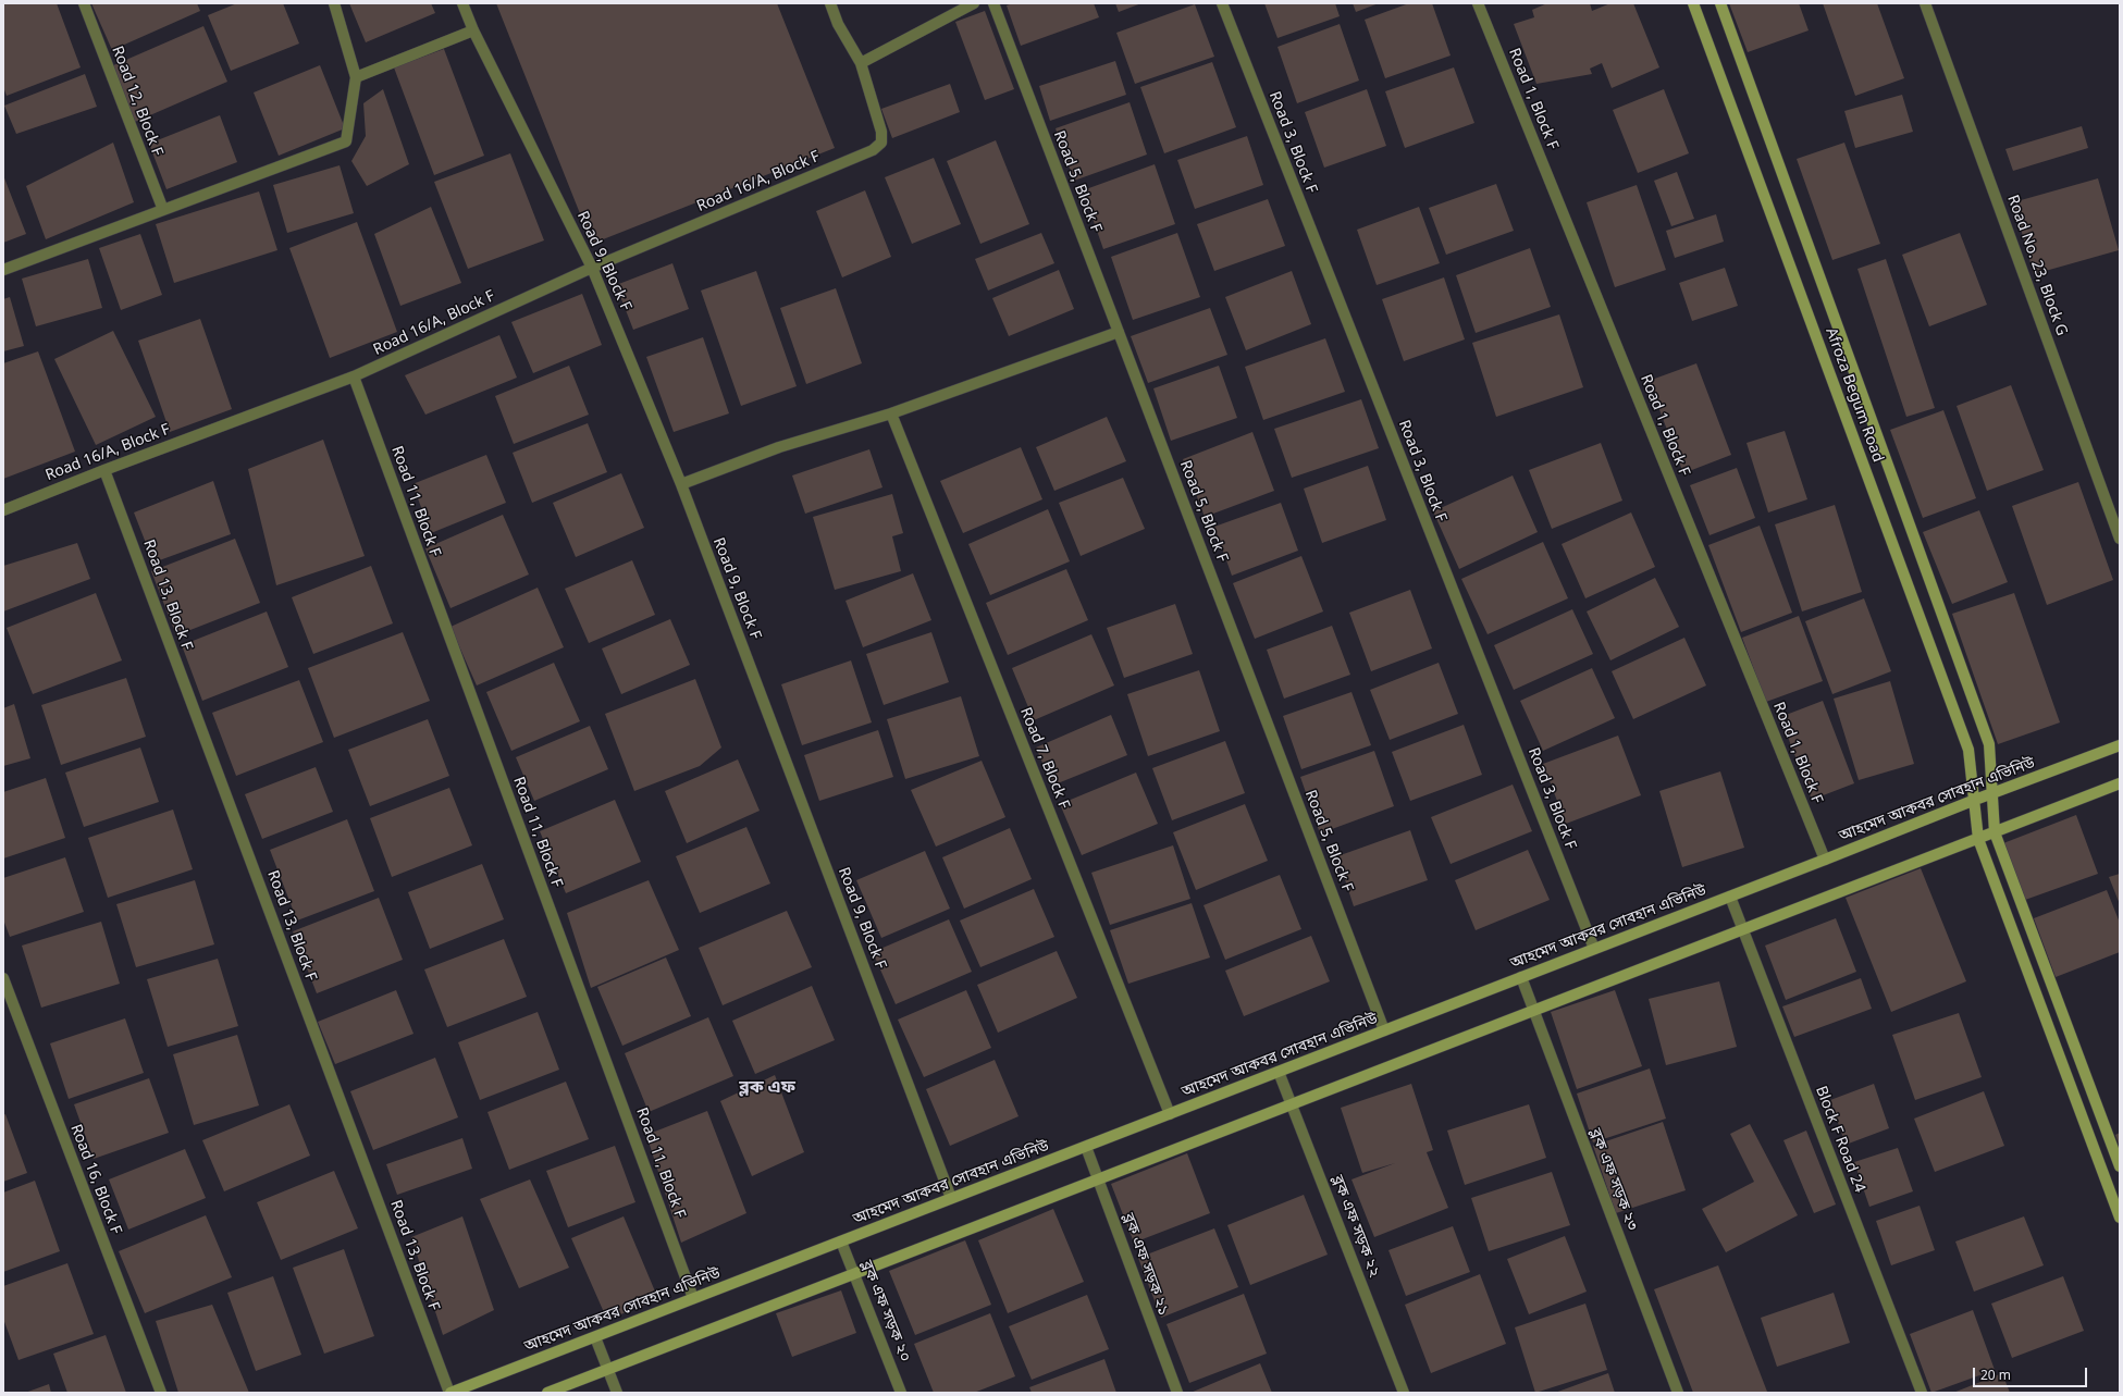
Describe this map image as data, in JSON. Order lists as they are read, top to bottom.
{
  "streets": {
    "street": [
      "Road 1, Block F",
      "Road 12, Block F",
      "Road 3, Block F",
      "Road 16/A, Block F",
      "Road 5, Block F",
      "Road 9, Block F",
      "Road No. 23, Block G",
      "Afroza Begum Road",
      "Road 11, Block F",
      "Road 13, Block F",
      "Road 7, Block F",
      "আহমেদ আকবর সোবহান এভিনিউ",
      "Block F Road 24",
      "Road 16, Block F",
      "ব্লক এফ সড়ক ২৩",
      "ব্লক এফ সড়ক ২২",
      "ব্লক এফ সড়ক ২১",
      "ব্লক এফ সড়ক ২০"
    ]
  },
  "crossings": [
    ["Road 1, Block F", "আহমেদ আকবর সোবহান এভিনিউ"],
    ["Road 3, Block F", "আহমেদ আকবর সোবহান এভিনিউ"],
    ["Road 16/A, Block F", "Road 9, Block F"],
    ["Road 16/A, Block F", "Road 11, Block F"],
    ["Road 16/A, Block F", "Road 13, Block F"],
    ["Road 5, Block F", "আহমেদ আকবর সোবহান এভিনিউ"],
    ["Road 9, Block F", "আহমেদ আকবর সোবহান এভিনিউ"],
    ["Afroza Begum Road", "আহমেদ আকবর সোবহান এভিনিউ"],
    ["Road 11, Block F", "আহমেদ আকবর সোবহান এভিনিউ"],
    ["Road 13, Block F", "আহমেদ আকবর সোবহান এভিনিউ"],
    ["Road 7, Block F", "আহমেদ আকবর সোবহান এভিনিউ"],
    ["আহমেদ আকবর সোবহান এভিনিউ", "Block F Road 24"],
    ["আহমেদ আকবর সোবহান এভিনিউ", "ব্লক এফ সড়ক ২৩"],
    ["আহমেদ আকবর সোবহান এভিনিউ", "ব্লক এফ সড়ক ২২"],
    ["আহমেদ আকবর সোবহান এভিনিউ", "ব্লক এফ সড়ক ২১"],
    ["আহমেদ আকবর সোবহান এভিনিউ", "ব্লক এফ সড়ক ২০"]
  ],
  "districts": ["ব্লক এফ"],
  "scale_bar": "20 m"
}
